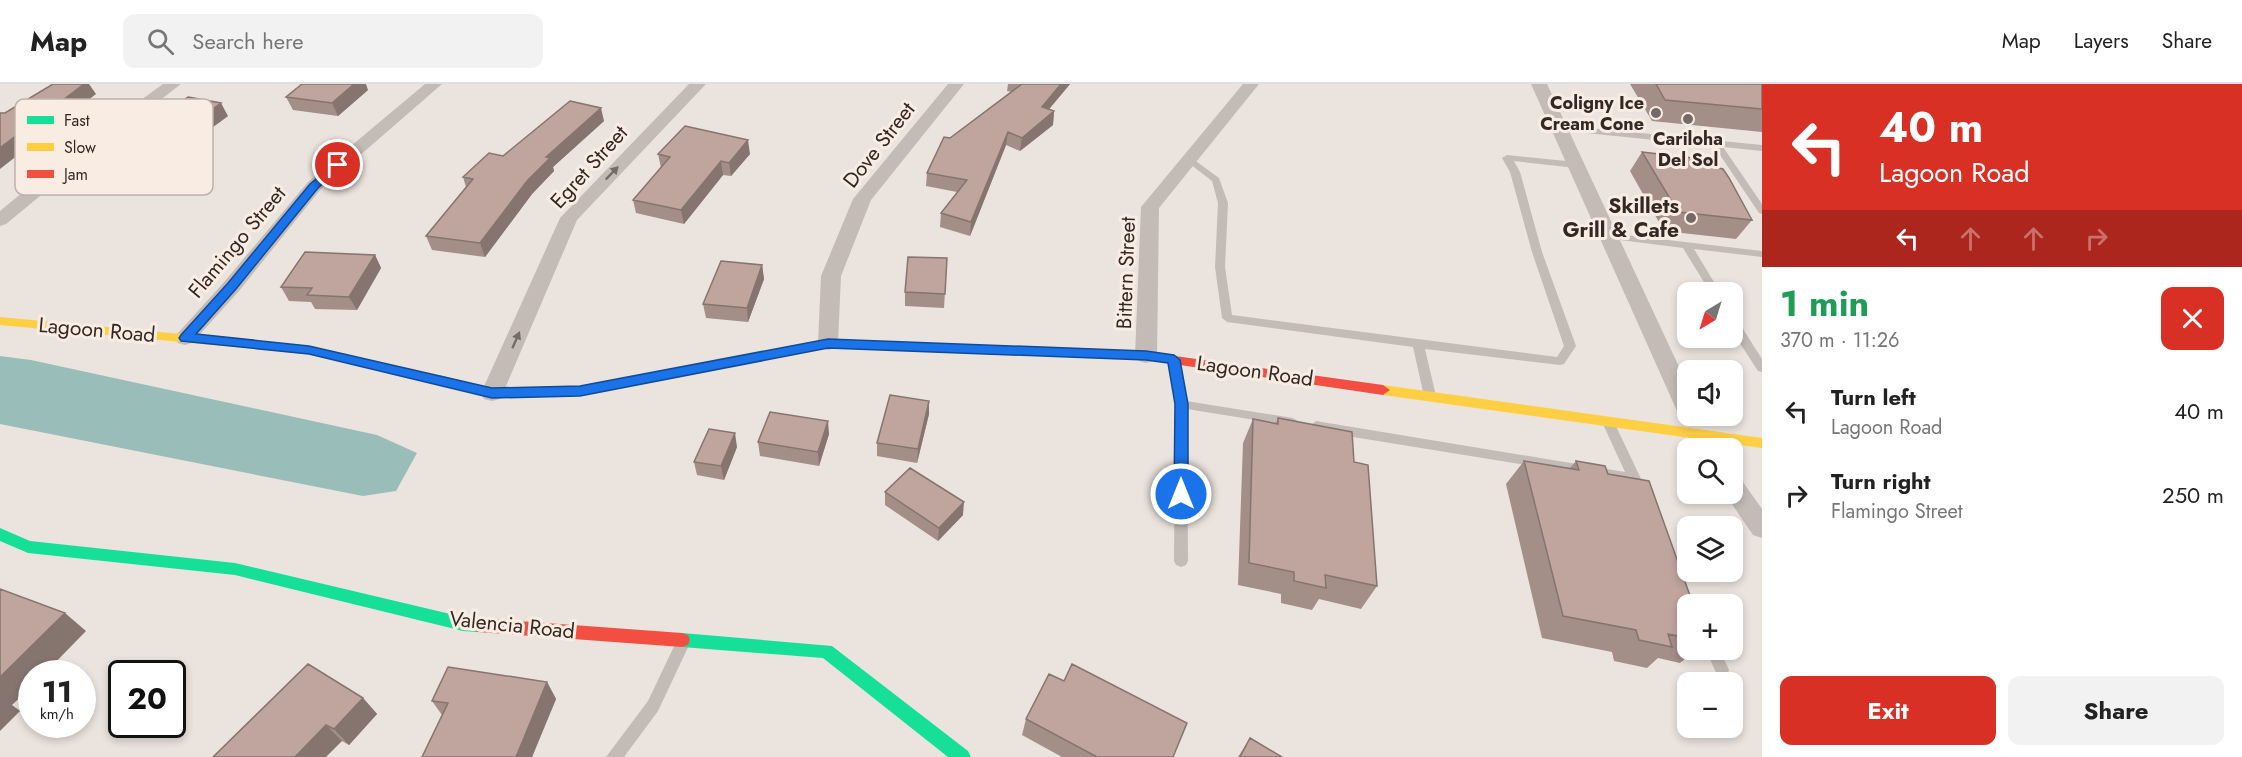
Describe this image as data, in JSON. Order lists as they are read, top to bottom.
{
  "streets": {
    "street": [
      "Dove Street",
      "Egret Street",
      "Flamingo Street",
      "Bittern Street",
      "Lagoon Road",
      "Valencia Road"
    ]
  },
  "crossings": [
    ["Dove Street", "Lagoon Road"],
    ["Egret Street", "Lagoon Road"],
    ["Flamingo Street", "Lagoon Road"],
    ["Bittern Street", "Lagoon Road"]
  ],
  "one_way": ["Egret Street"],
  "places": ["Coligny Ice Cream Cone", "Cariloha Del Sol", "Skillets Grill & Cafe"],
  "legend": ["Fast", "Slow", "Jam"],
  "north": "bottom left",
  "page": {
    "header": "Map",
    "search": "Search here",
    "nav": ["Map", "Layers", "Share"],
    "turn": ["40 m", "Lagoon Road"],
    "heading": ["1 min", "370 m · 11:26"],
    "map_buttons": ["+", "−"],
    "list": [
      {
        "name": "Turn left",
        "note": "Lagoon Road",
        "value": "40 m"
      },
      {
        "name": "Turn right",
        "note": "Flamingo Street",
        "value": "250 m"
      }
    ],
    "speed": "11 km/h",
    "limit": "20",
    "buttons": ["Exit", "Share"]
  }
}
